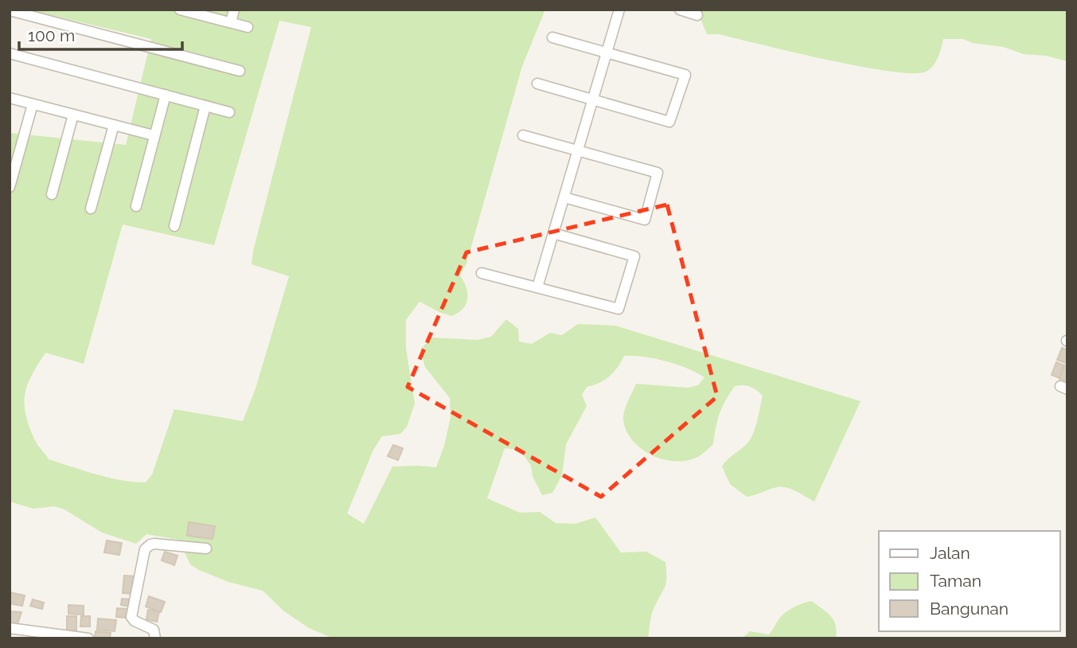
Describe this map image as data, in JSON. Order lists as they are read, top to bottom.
{
  "legend": ["Jalan", "Taman", "Bangunan"],
  "scale_bar": "100 m"
}
